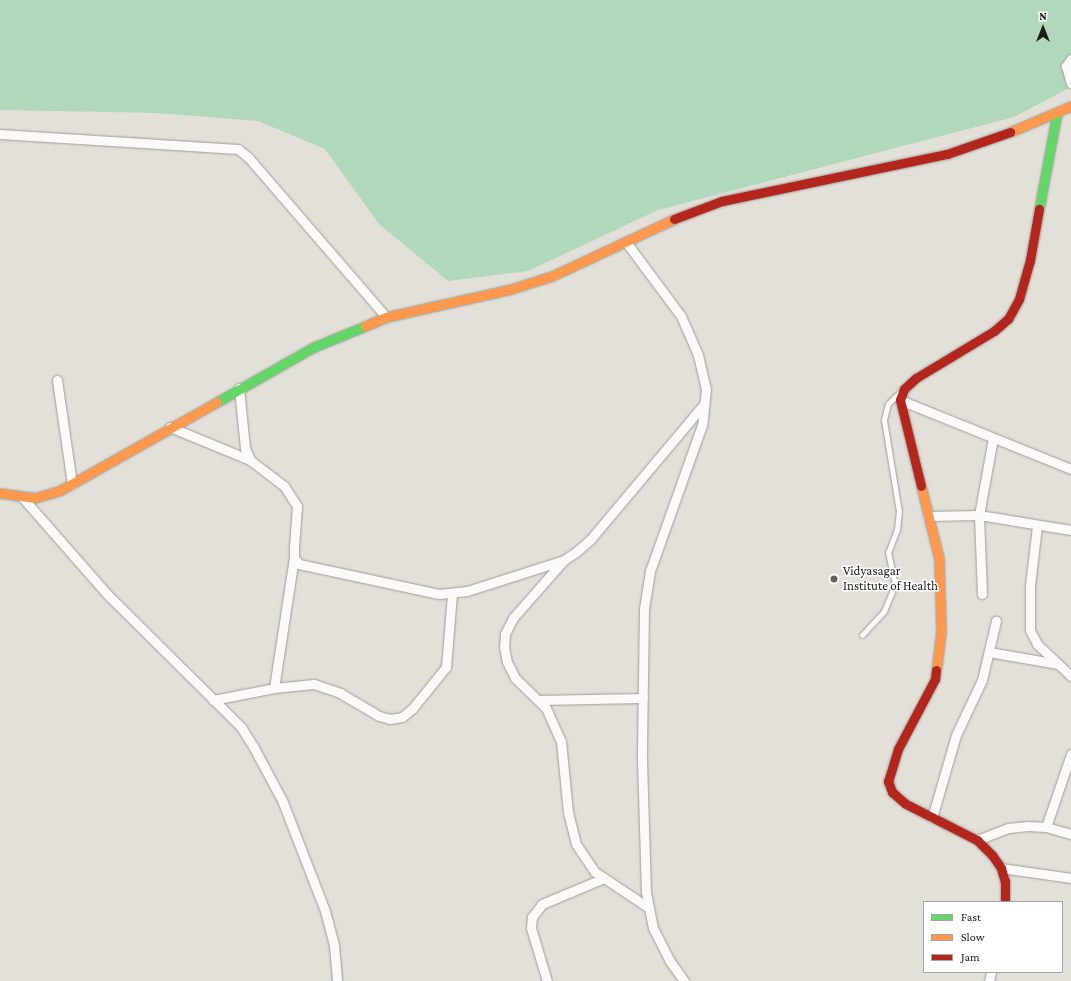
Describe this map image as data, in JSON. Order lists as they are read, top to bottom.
{
  "places": ["Vidyasagar Institute of Health"],
  "legend": ["Fast", "Slow", "Jam"],
  "north": "top"
}
